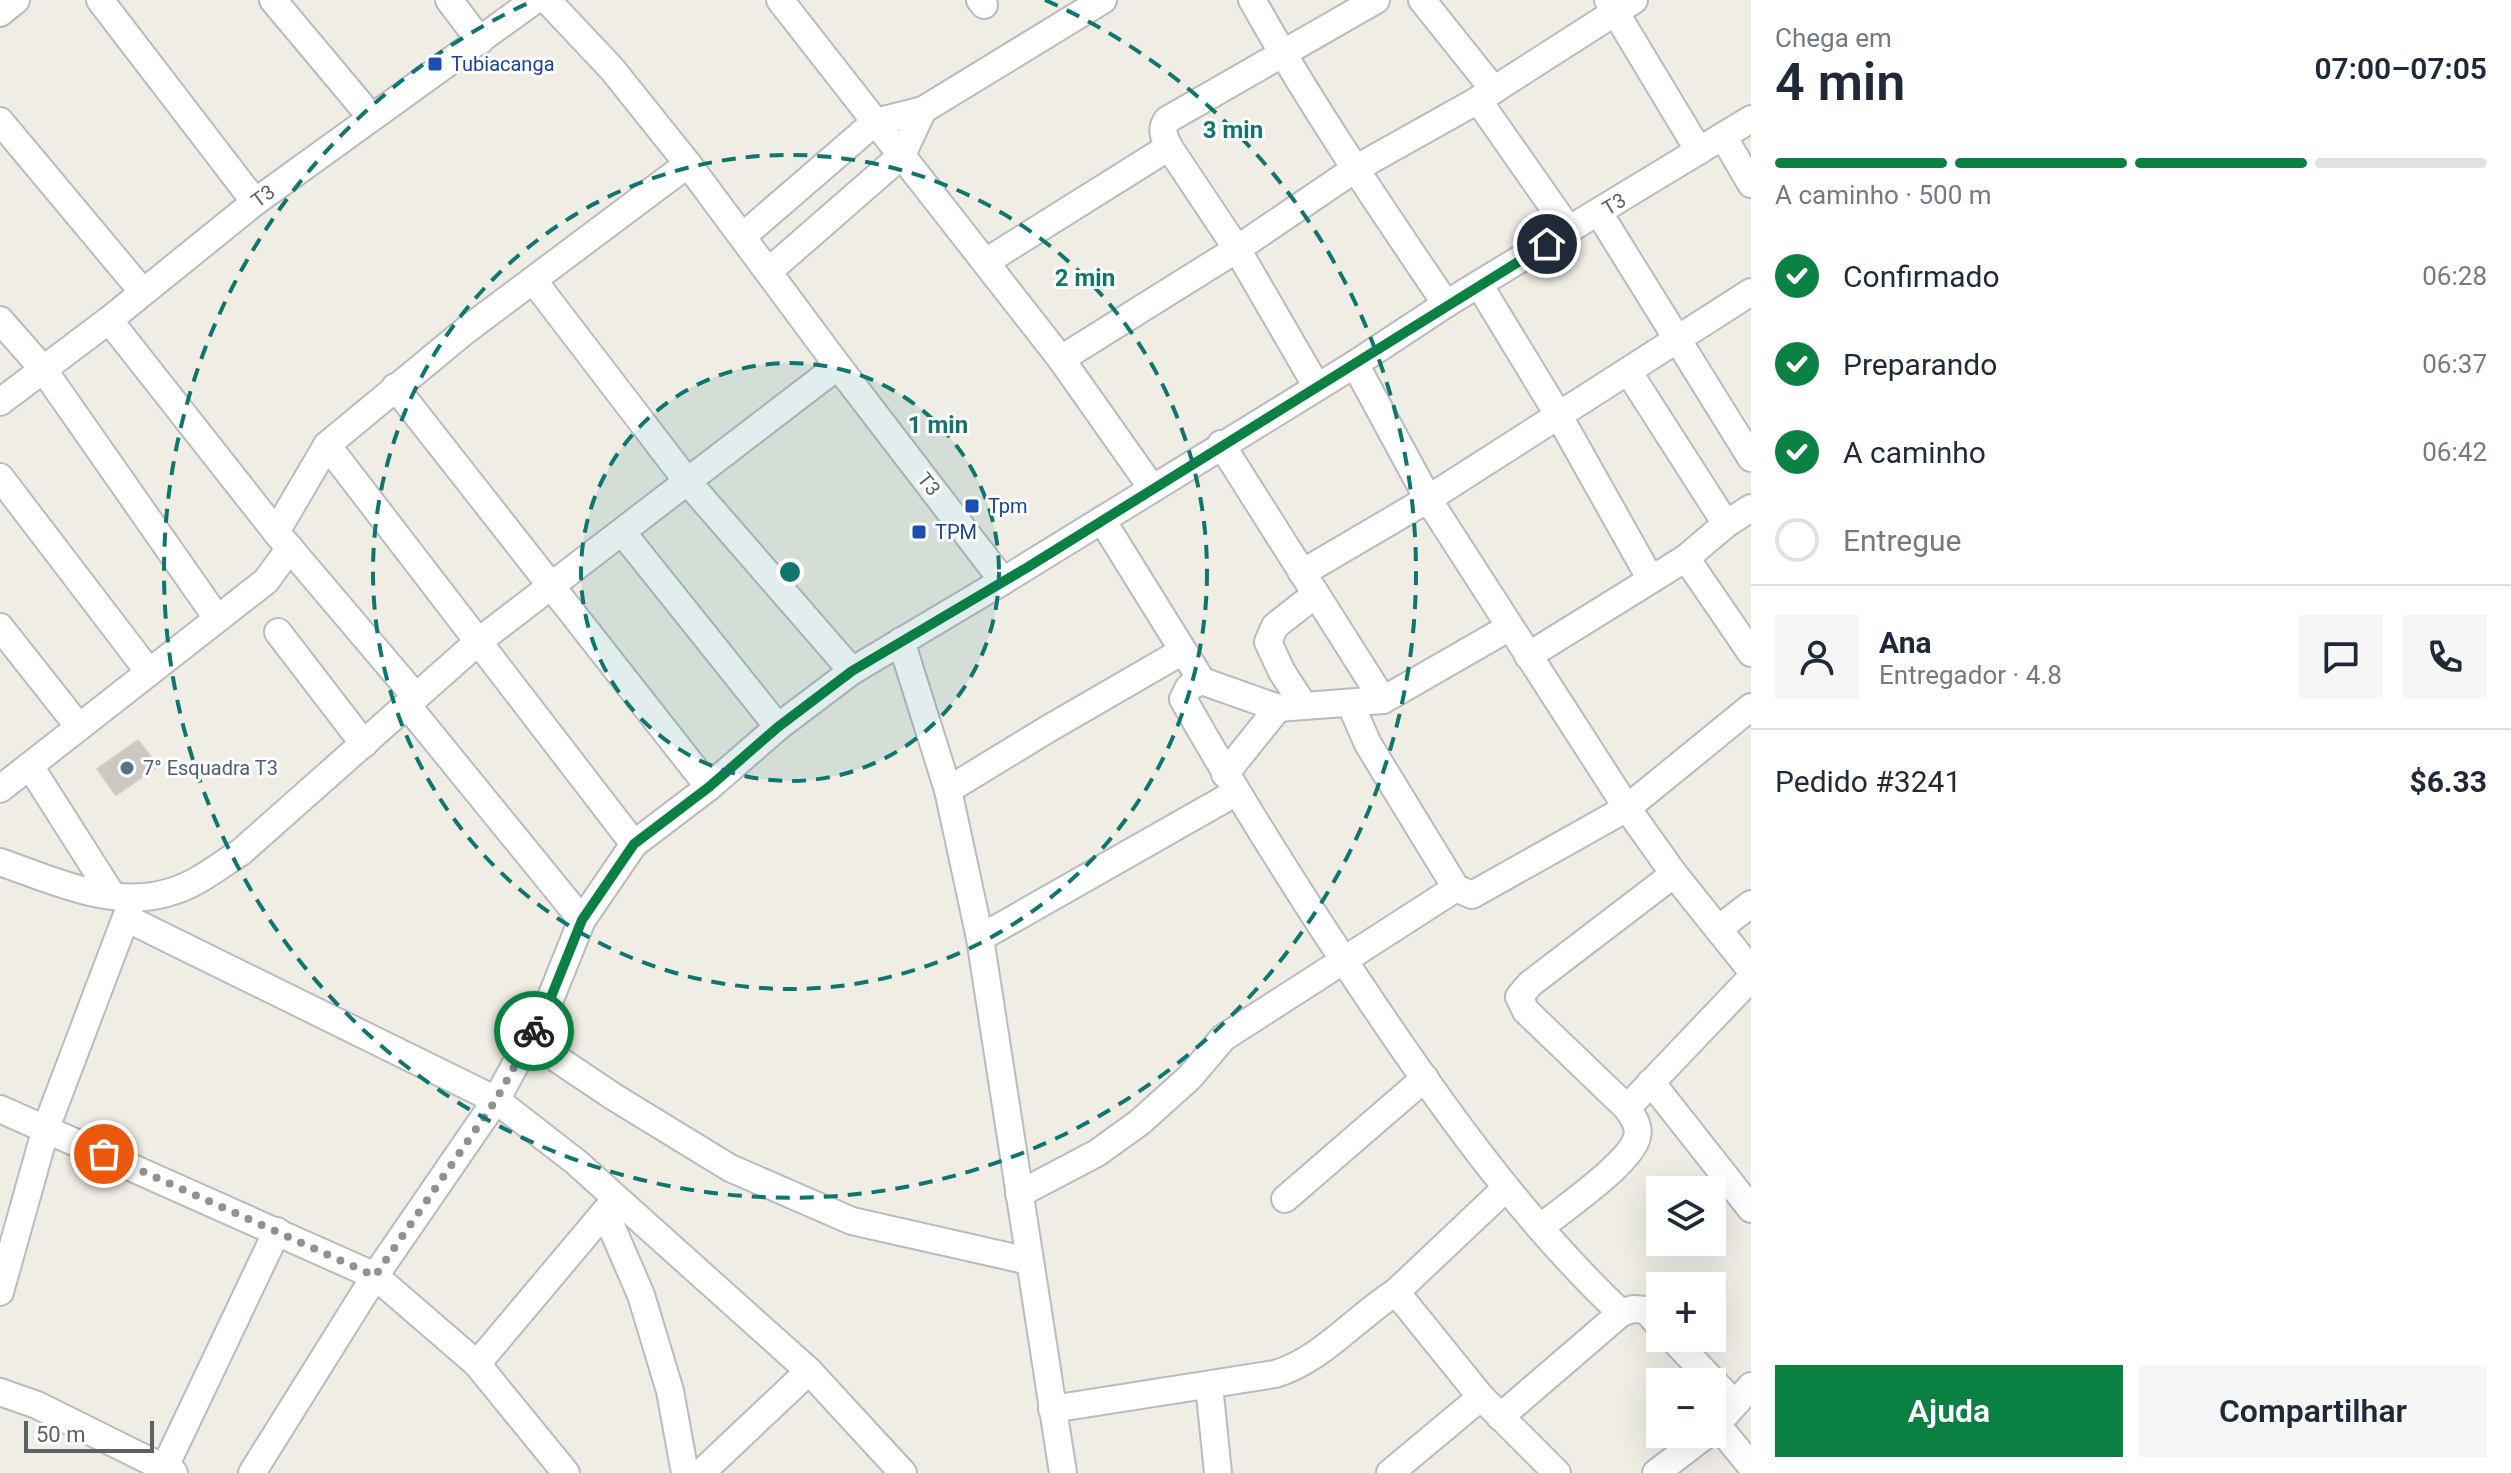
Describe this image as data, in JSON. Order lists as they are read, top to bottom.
{
  "streets": {
    "street": ["T3"]
  },
  "places": {
    "transit": ["Tubiacanga", "Tpm", "TPM"],
    "other": ["7° Esquadra T3"]
  },
  "scale_bar": "50 m",
  "page": {
    "heading": ["4 min", "Chega em", "07:00–07:05"],
    "panel": [
      "Ana",
      "Entregador · 4.8",
      "Pedido #3241",
      "$6.33"
    ],
    "bar": "A caminho · 500 m",
    "list": [
      ["Confirmado", "06:28"],
      ["Preparando", "06:37"],
      ["A caminho", "06:42"],
      "Entregue"
    ],
    "map_buttons": ["+", "−"],
    "buttons": ["Ajuda", "Compartilhar"],
    "scale": "50 m"
  },
  "rings": ["3 min", "2 min", "1 min"]
}
